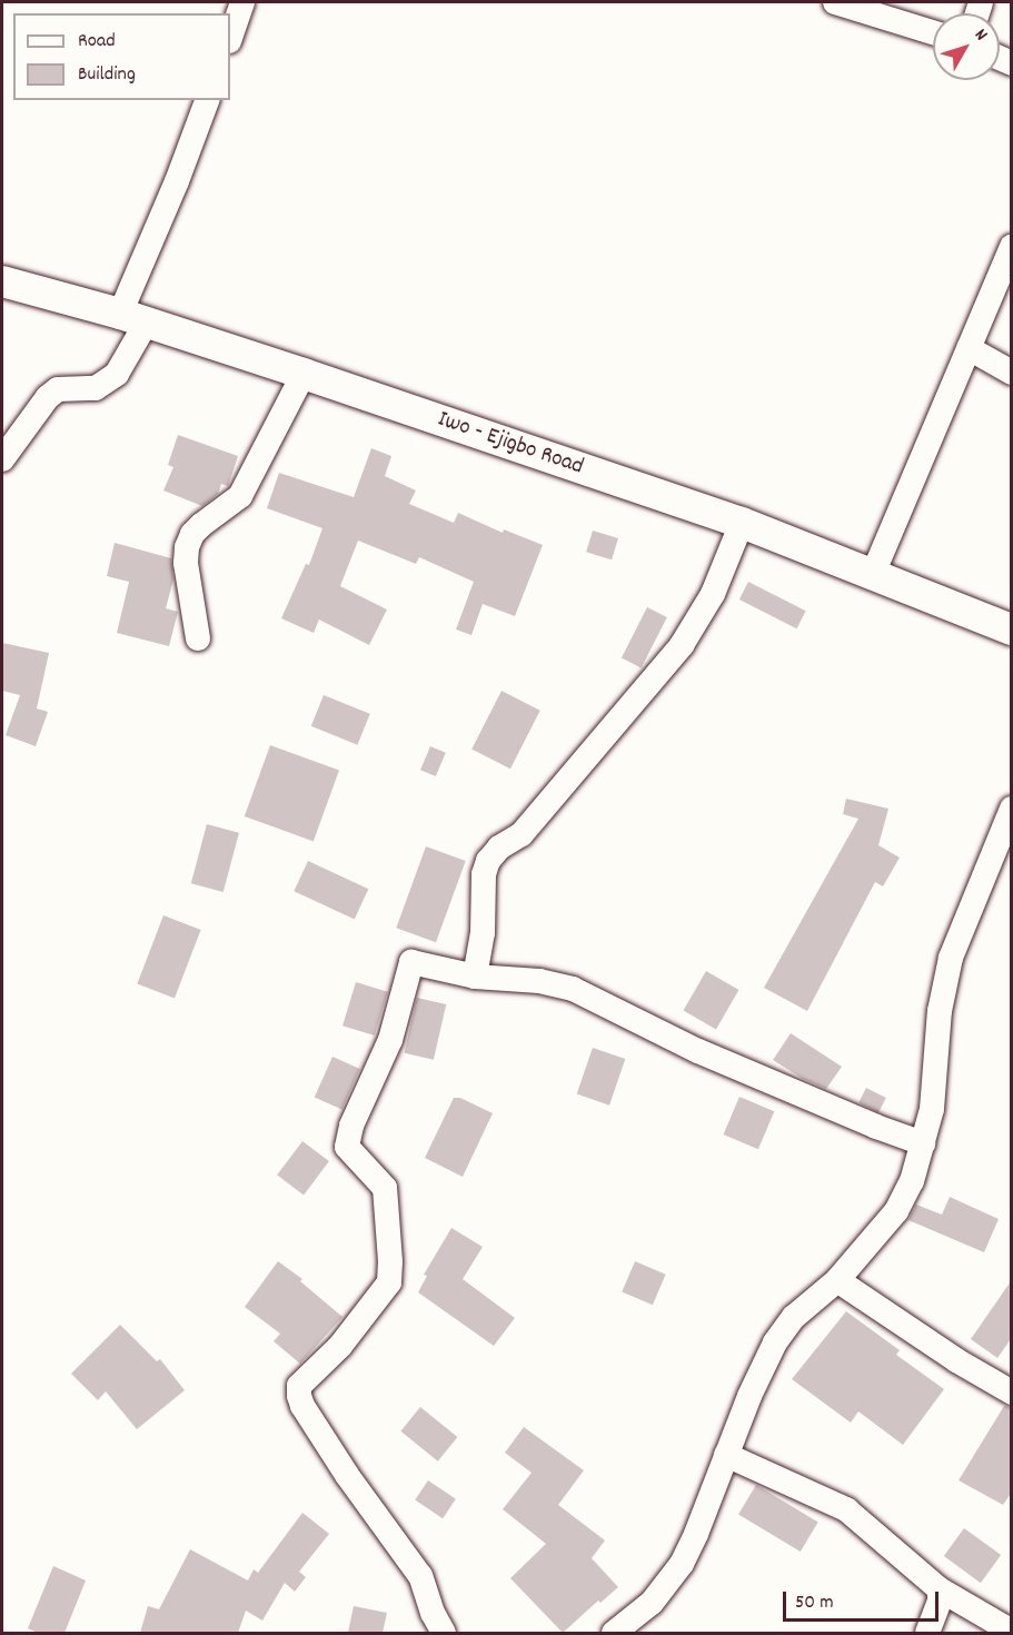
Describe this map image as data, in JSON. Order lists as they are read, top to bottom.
{
  "streets": {
    "main road": ["Iwo - Ejigbo Road"]
  },
  "legend": ["Road", "Building"],
  "scale_bar": "50 m",
  "north": "top right"
}
